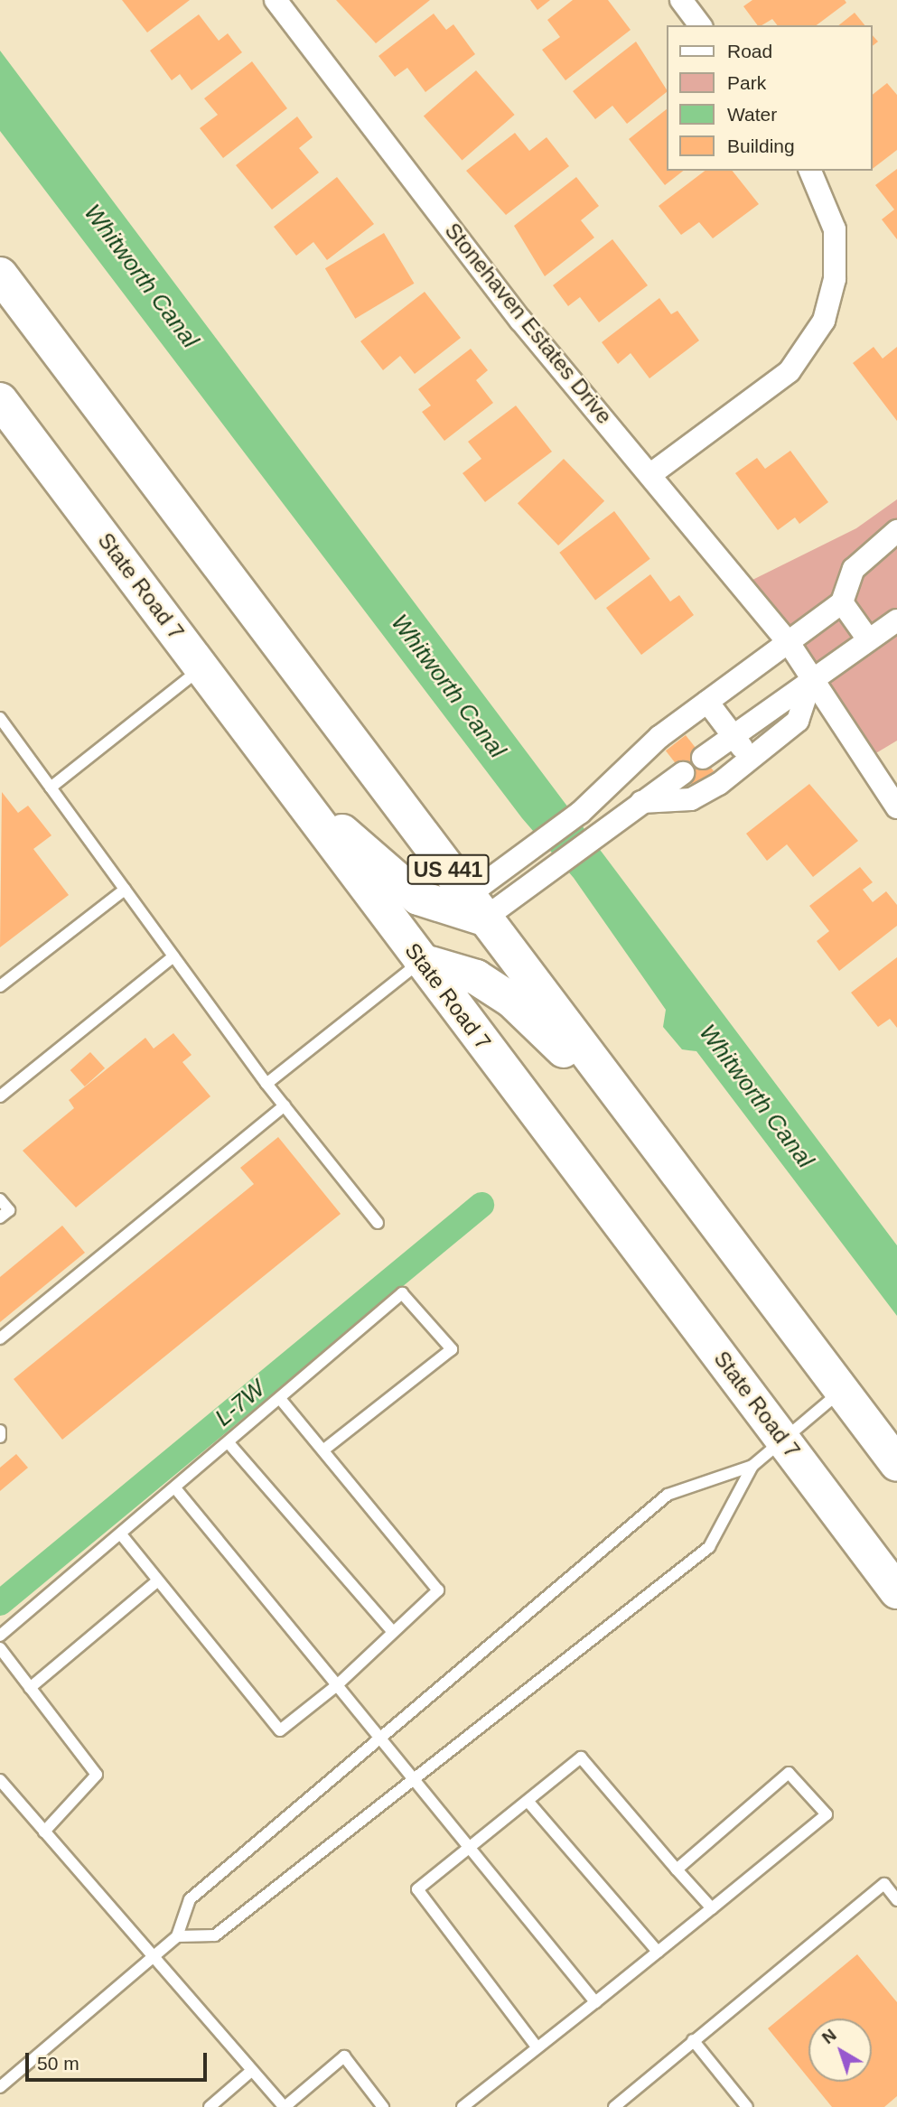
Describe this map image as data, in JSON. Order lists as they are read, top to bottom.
{
  "streets": {
    "main road": ["State Road 7", "US 441"],
    "street": ["Stonehaven Estates Drive"]
  },
  "water": ["Whitworth Canal", "L-7W"],
  "legend": [
    "Road",
    "Park",
    "Water",
    "Building"
  ],
  "scale_bar": "50 m",
  "north": "top left"
}
